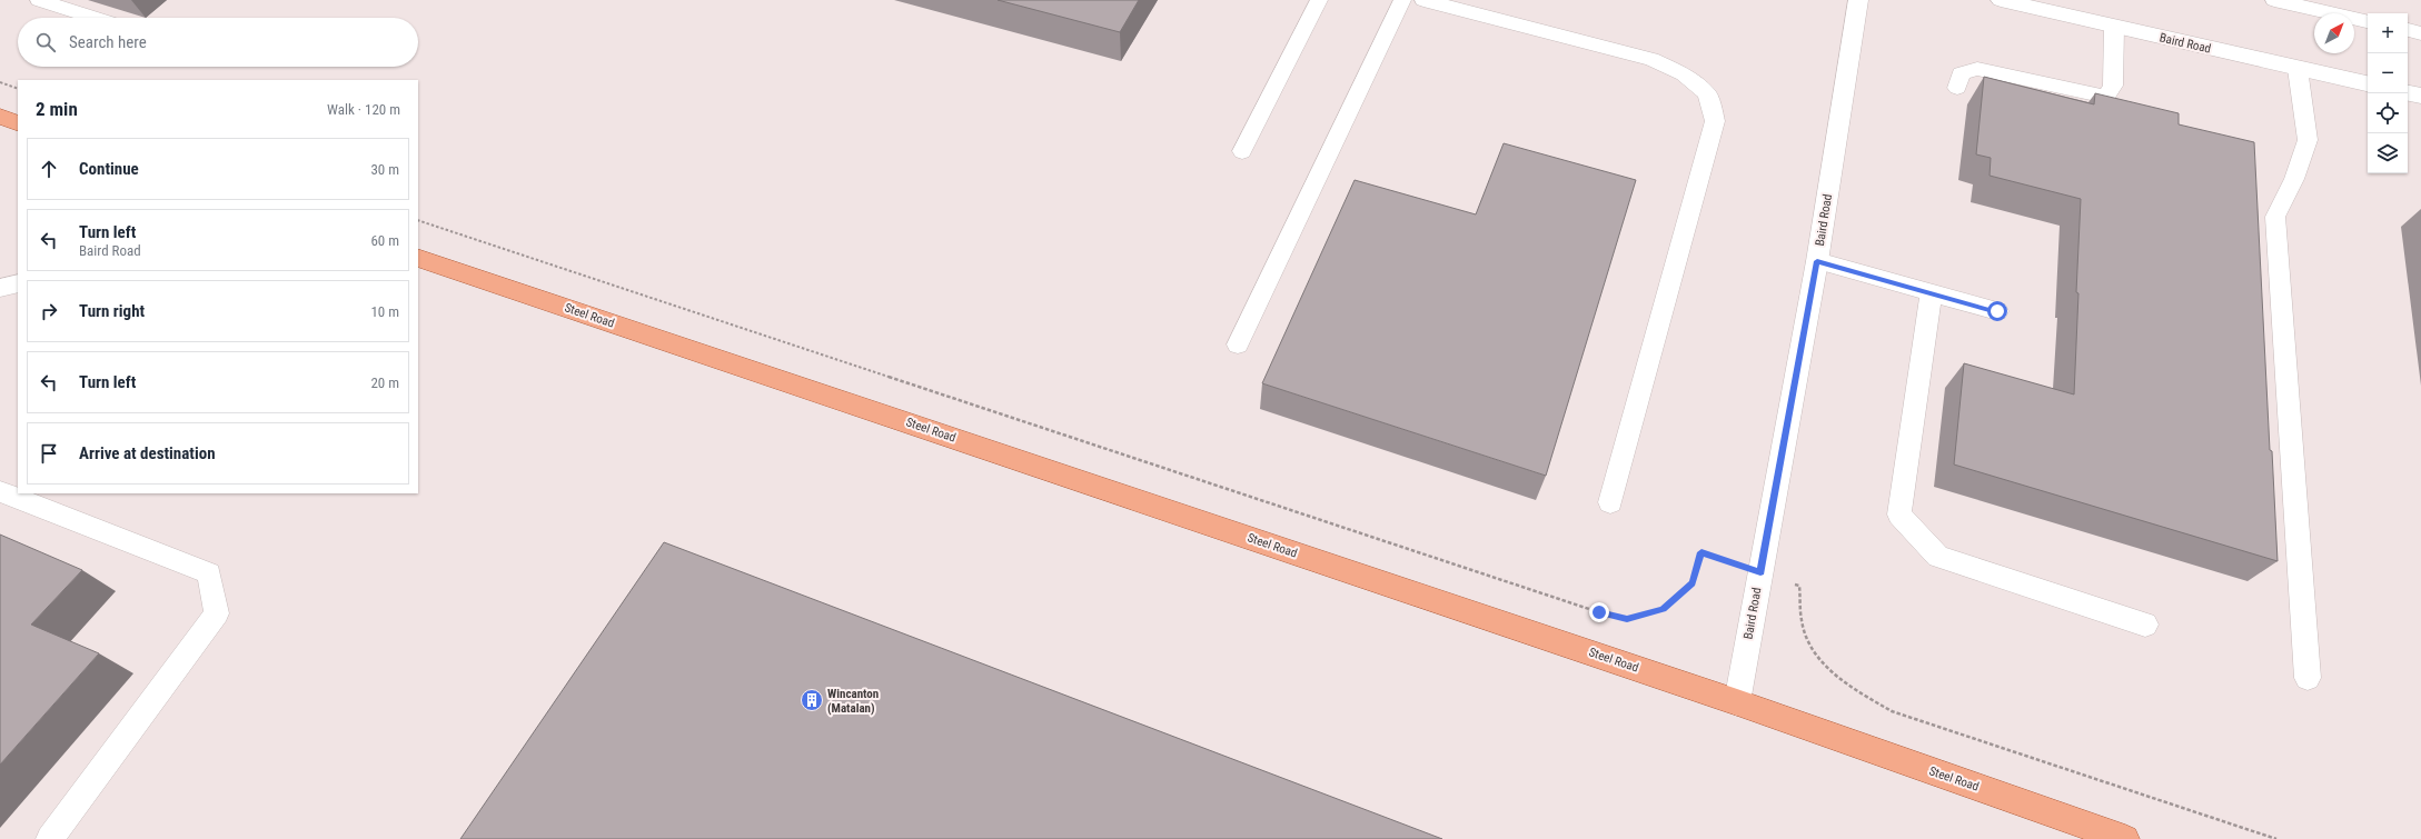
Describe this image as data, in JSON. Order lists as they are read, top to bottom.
{
  "streets": {
    "main road": ["Steel Road"],
    "street": ["Baird Road"]
  },
  "crossings": [
    ["Baird Road", "Steel Road"]
  ],
  "places": {
    "building": ["Wincanton (Matalan)"]
  },
  "north": "top right",
  "page": {
    "map_buttons": ["+", "−"],
    "search": "Search here",
    "heading": ["2 min", "Walk · 120 m"],
    "list": [
      ["Continue", "30 m"],
      ["Turn left", "Baird Road", "60 m"],
      ["Turn right", "10 m"],
      ["Turn left", "20 m"],
      "Arrive at destination"
    ]
  }
}
